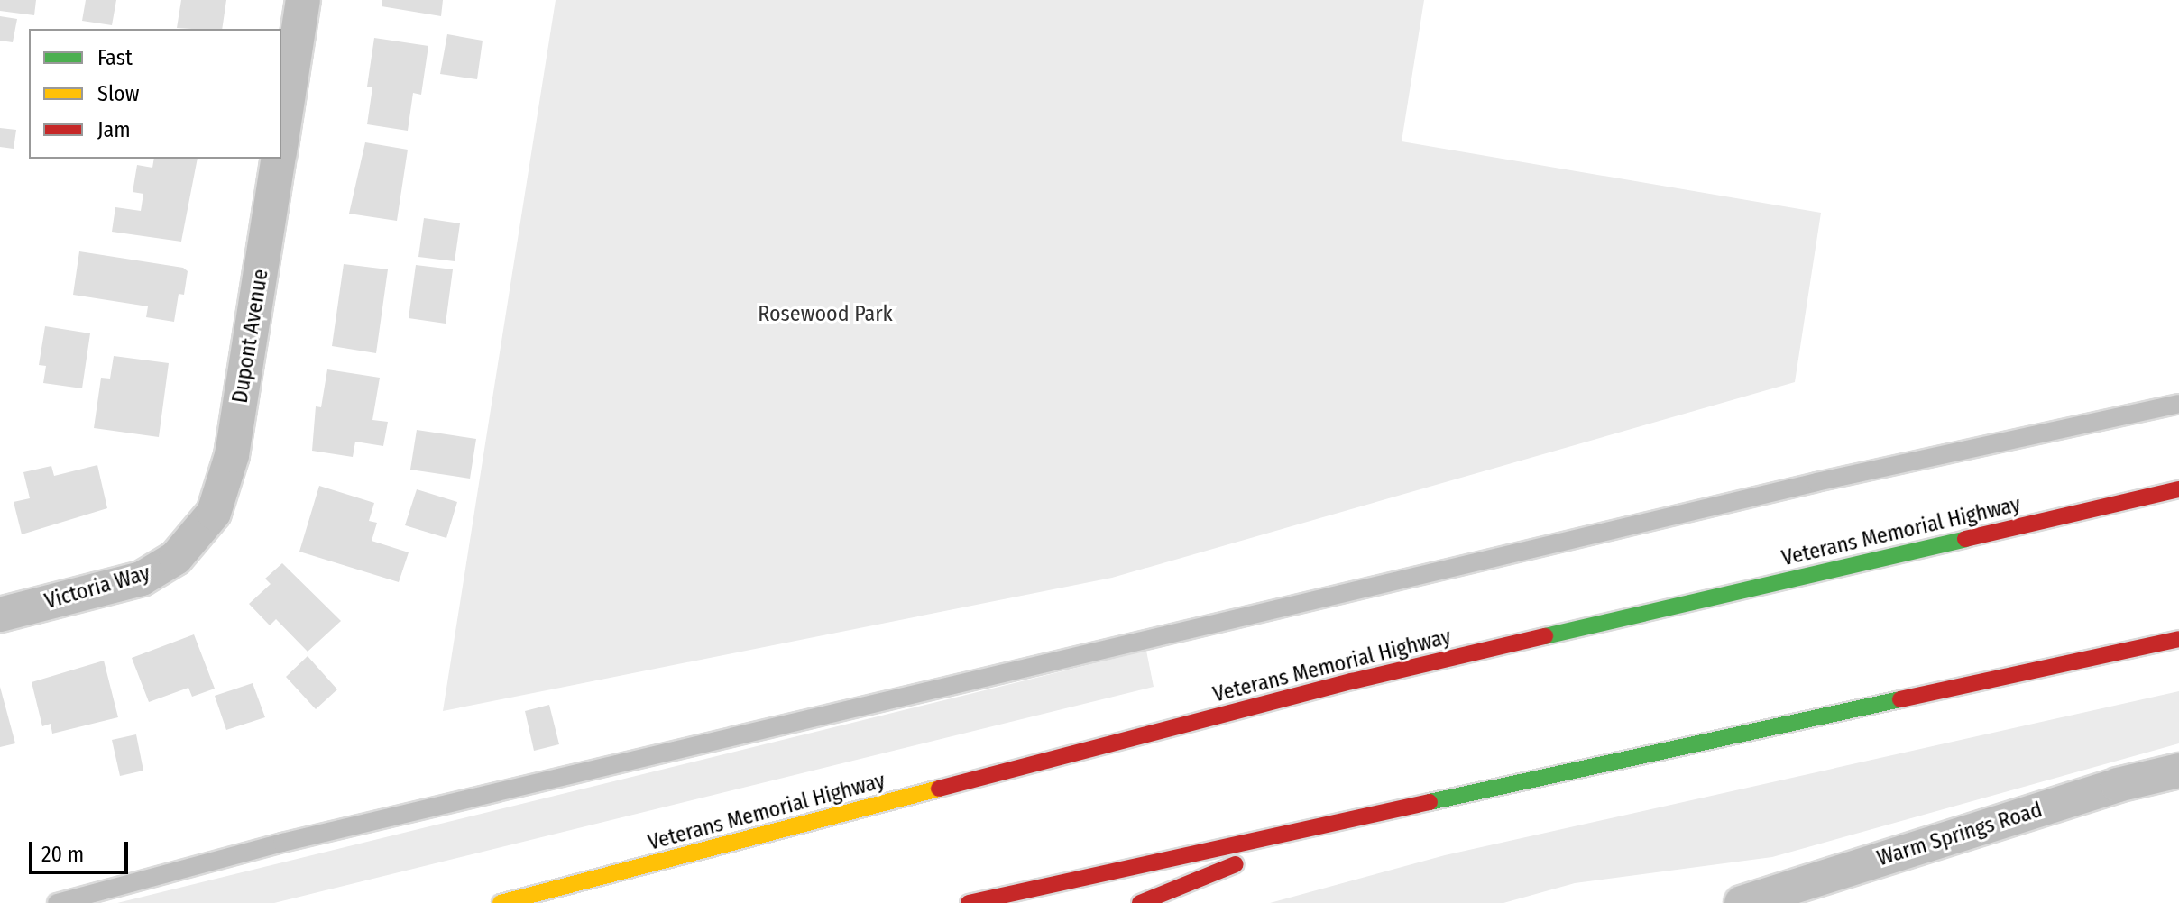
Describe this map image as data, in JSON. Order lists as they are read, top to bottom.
{
  "streets": {
    "highway": ["Veterans Memorial Highway"],
    "street": ["Dupont Avenue", "Victoria Way", "Warm Springs Road"]
  },
  "crossings": [
    ["Dupont Avenue", "Victoria Way"]
  ],
  "parks": ["Rosewood Park"],
  "legend": ["Fast", "Slow", "Jam"],
  "scale_bar": "20 m"
}
